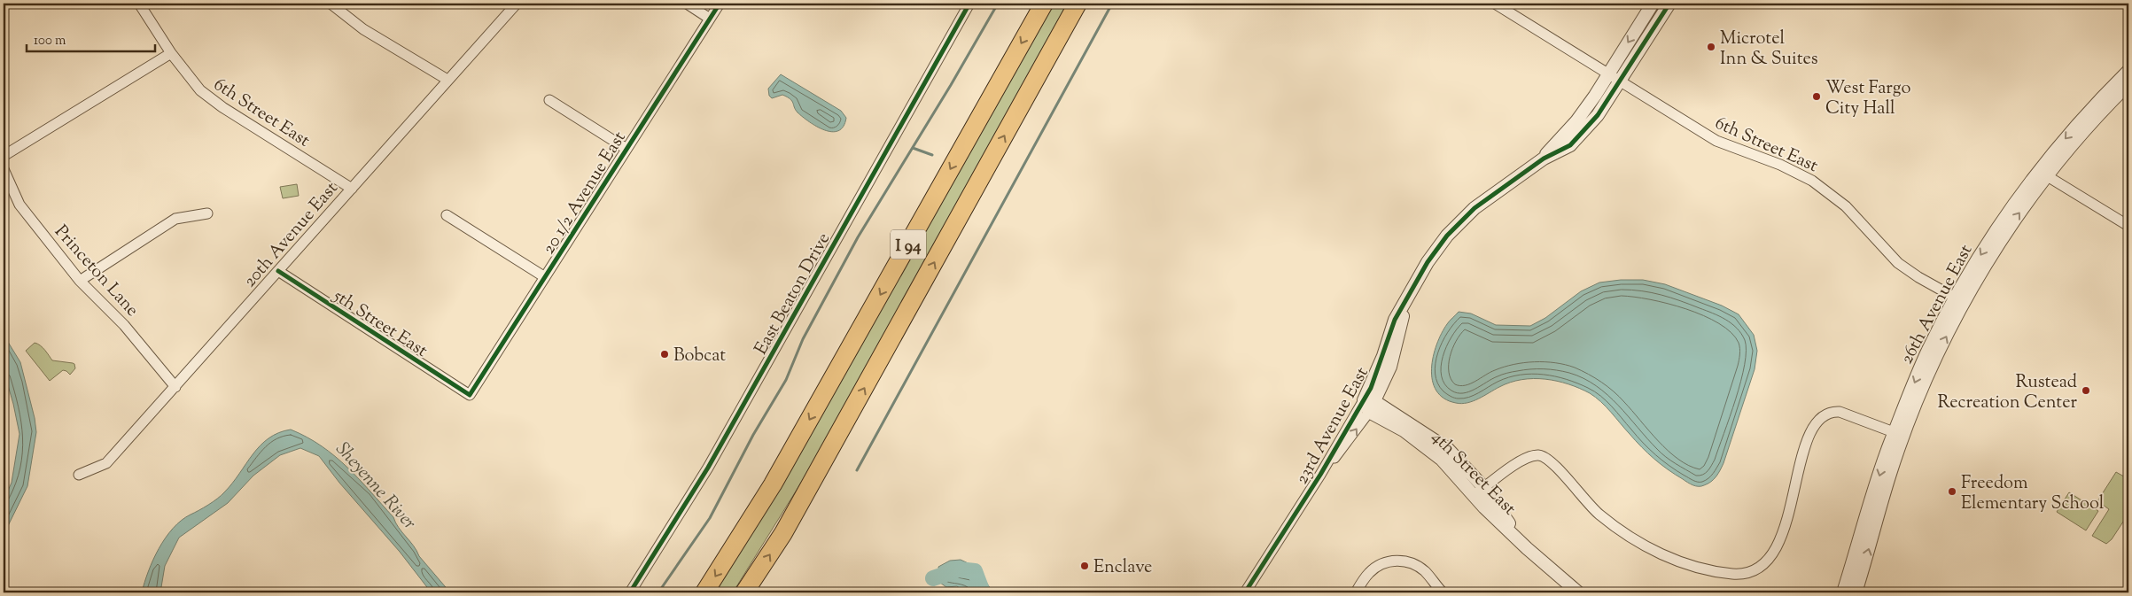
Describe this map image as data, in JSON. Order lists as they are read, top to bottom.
{
  "streets": {
    "highway": ["I 94"],
    "street": [
      "6th Street East",
      "20 1/2 Avenue East",
      "20th Avenue East",
      "Princeton Lane",
      "East Beaton Drive",
      "26th Avenue East",
      "5th Street East",
      "23rd Avenue East",
      "4th Street East"
    ]
  },
  "crossings": [
    ["6th Street East", "20th Avenue East"],
    ["6th Street East", "26th Avenue East"],
    ["20 1/2 Avenue East", "5th Street East"],
    ["20th Avenue East", "Princeton Lane"],
    ["20th Avenue East", "5th Street East"],
    ["23rd Avenue East", "4th Street East"]
  ],
  "water": ["Sheyenne River"],
  "places": [
    "Microtel Inn & Suites",
    "West Fargo City Hall",
    "Bobcat",
    "Rustead Recreation Center",
    "Freedom Elementary School",
    "Enclave"
  ],
  "scale_bar": "100 m"
}
